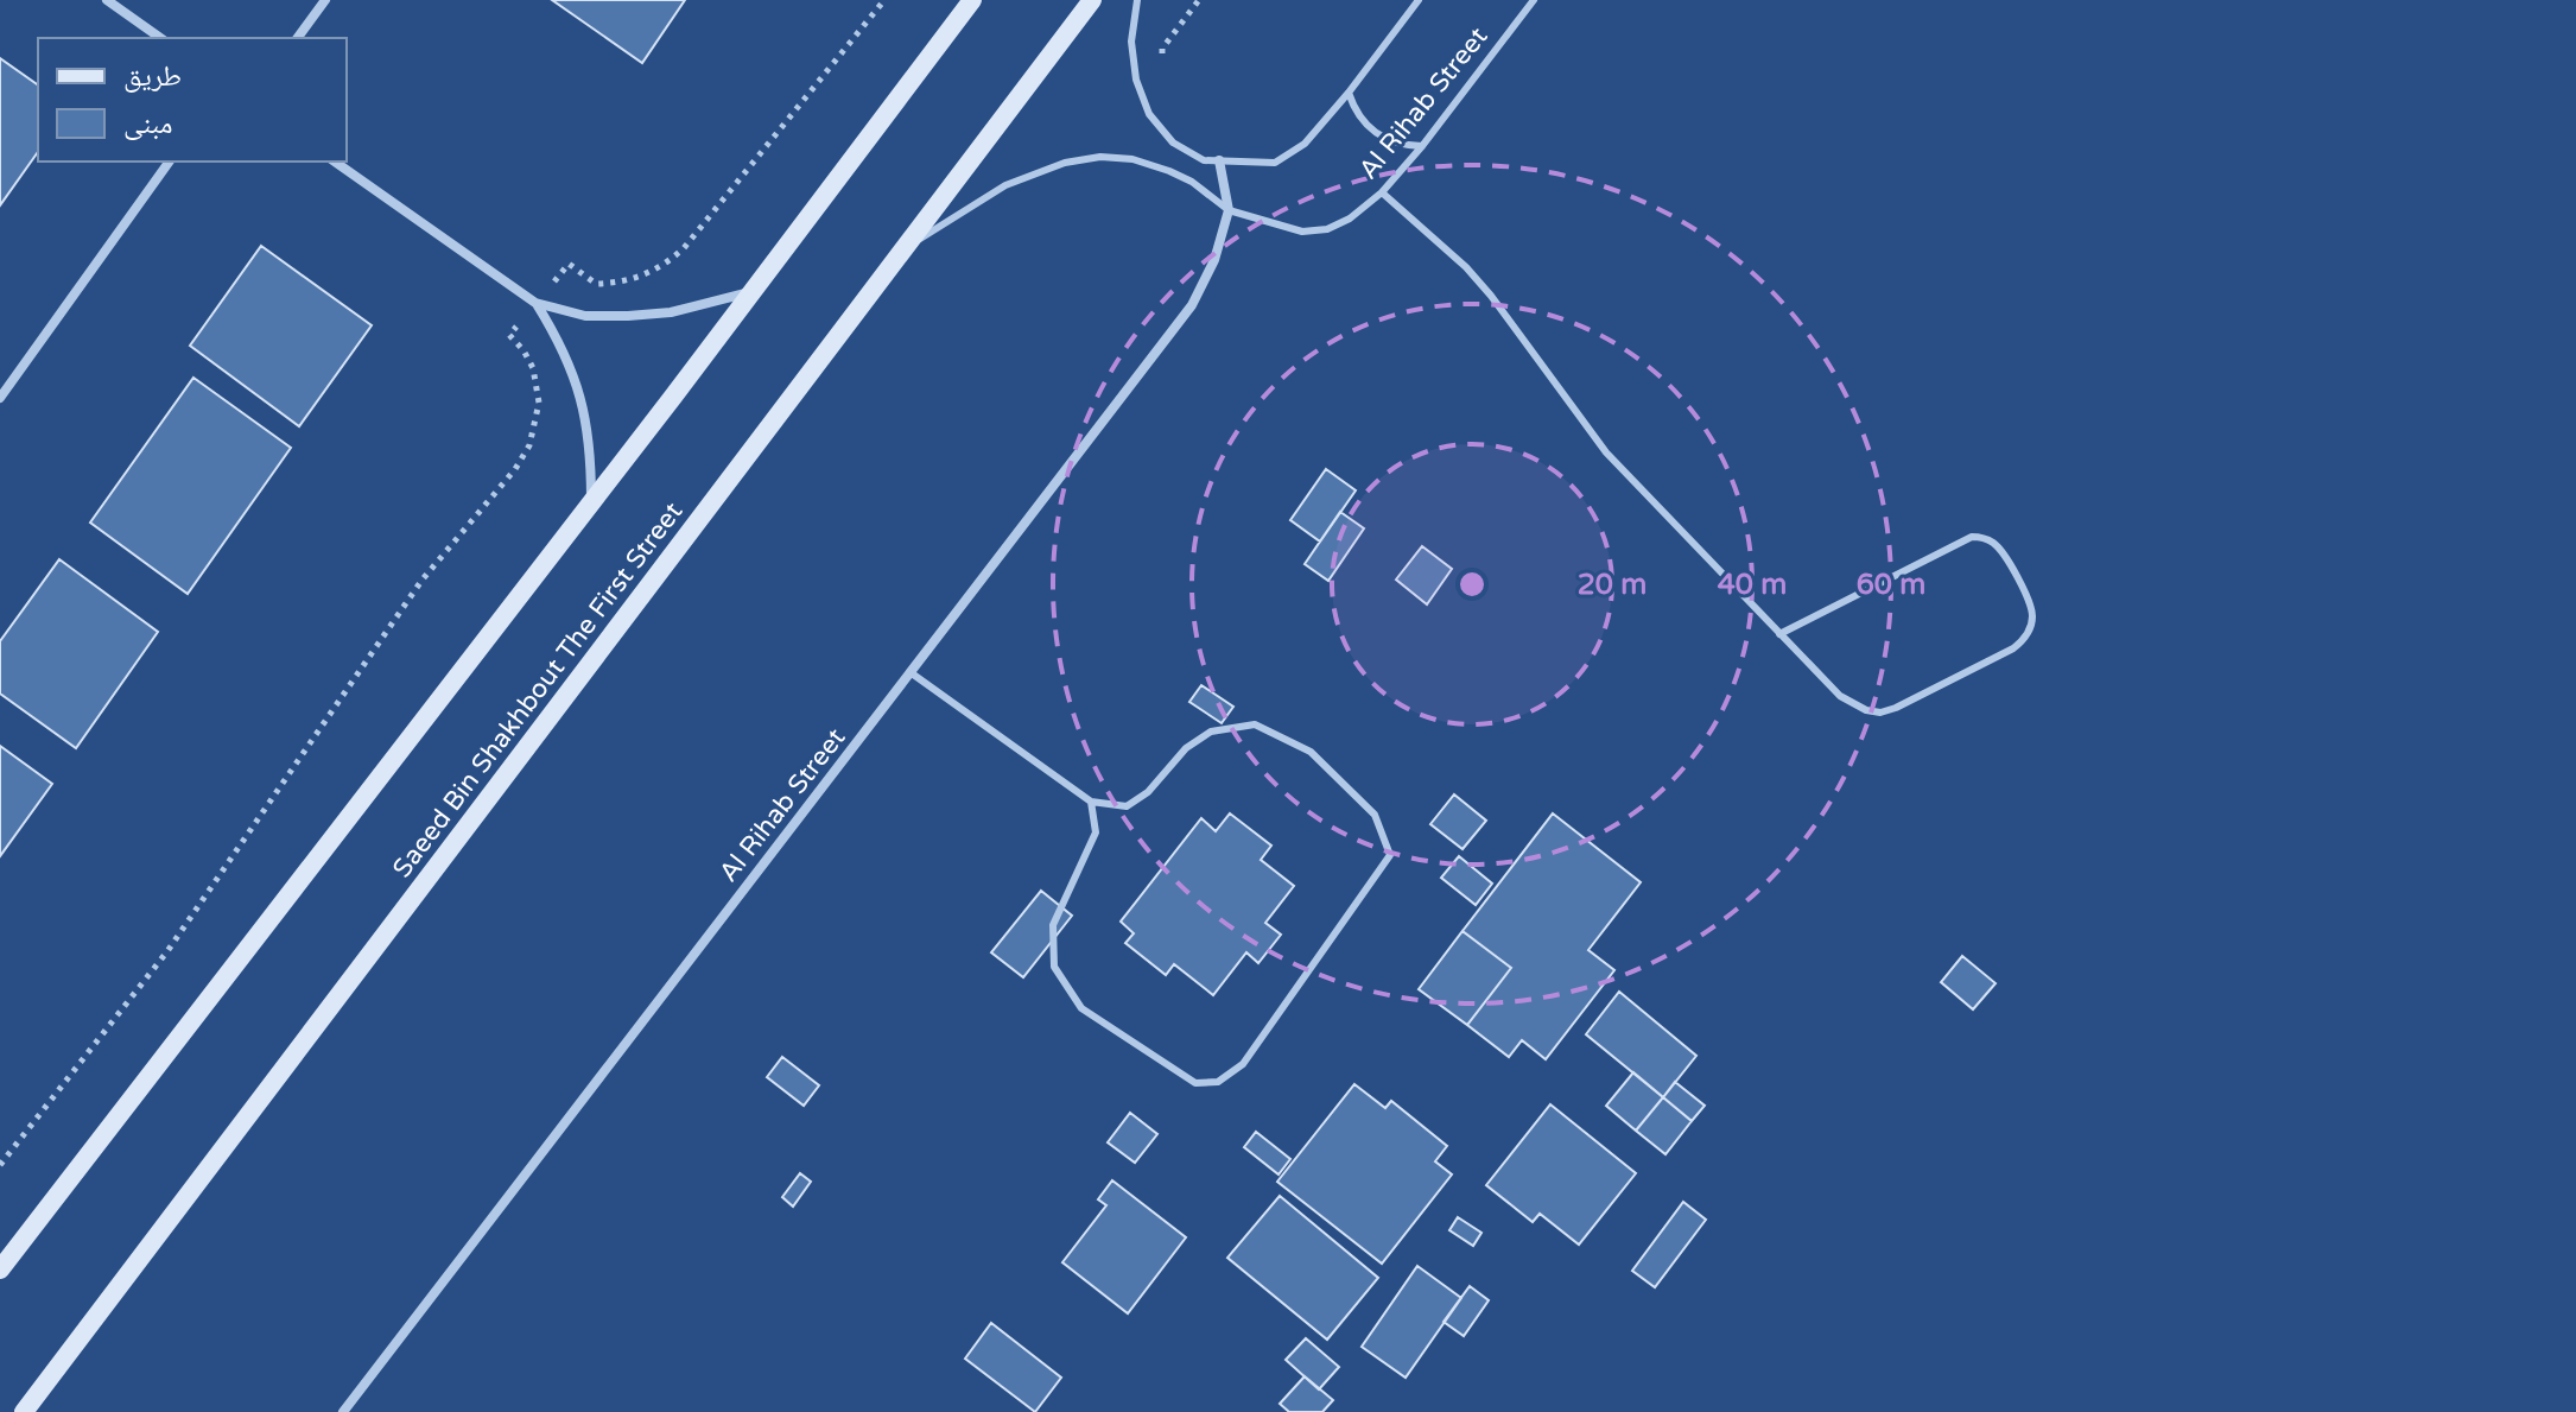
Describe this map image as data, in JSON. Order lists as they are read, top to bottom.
{
  "streets": {
    "main road": ["Saeed Bin Shakhbout The First Street"],
    "street": ["Al Rihab Street"]
  },
  "crossings": [
    ["Al Rihab Street", "Saeed Bin Shakhbout The First Street"]
  ],
  "legend": ["طريق", "مبنى"],
  "rings": ["20 m", "40 m", "60 m"]
}
